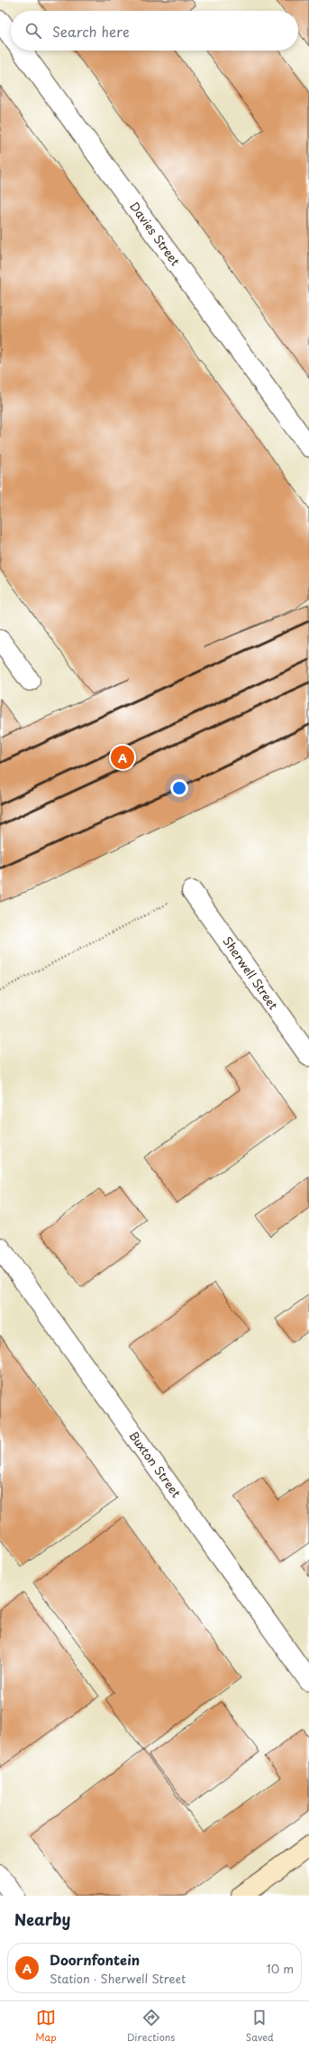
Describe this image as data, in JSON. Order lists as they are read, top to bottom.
{
  "streets": {
    "street": ["Davies Street", "Sherwell Street", "Buxton Street"]
  },
  "page": {
    "search": "Search here",
    "pins": "A",
    "heading": "Nearby",
    "list": [
      {
        "mark": "A",
        "name": "Doornfontein",
        "note": "Station · Sherwell Street",
        "value": "10 m"
      }
    ],
    "nav": ["Map", "Directions", "Saved"]
  }
}
